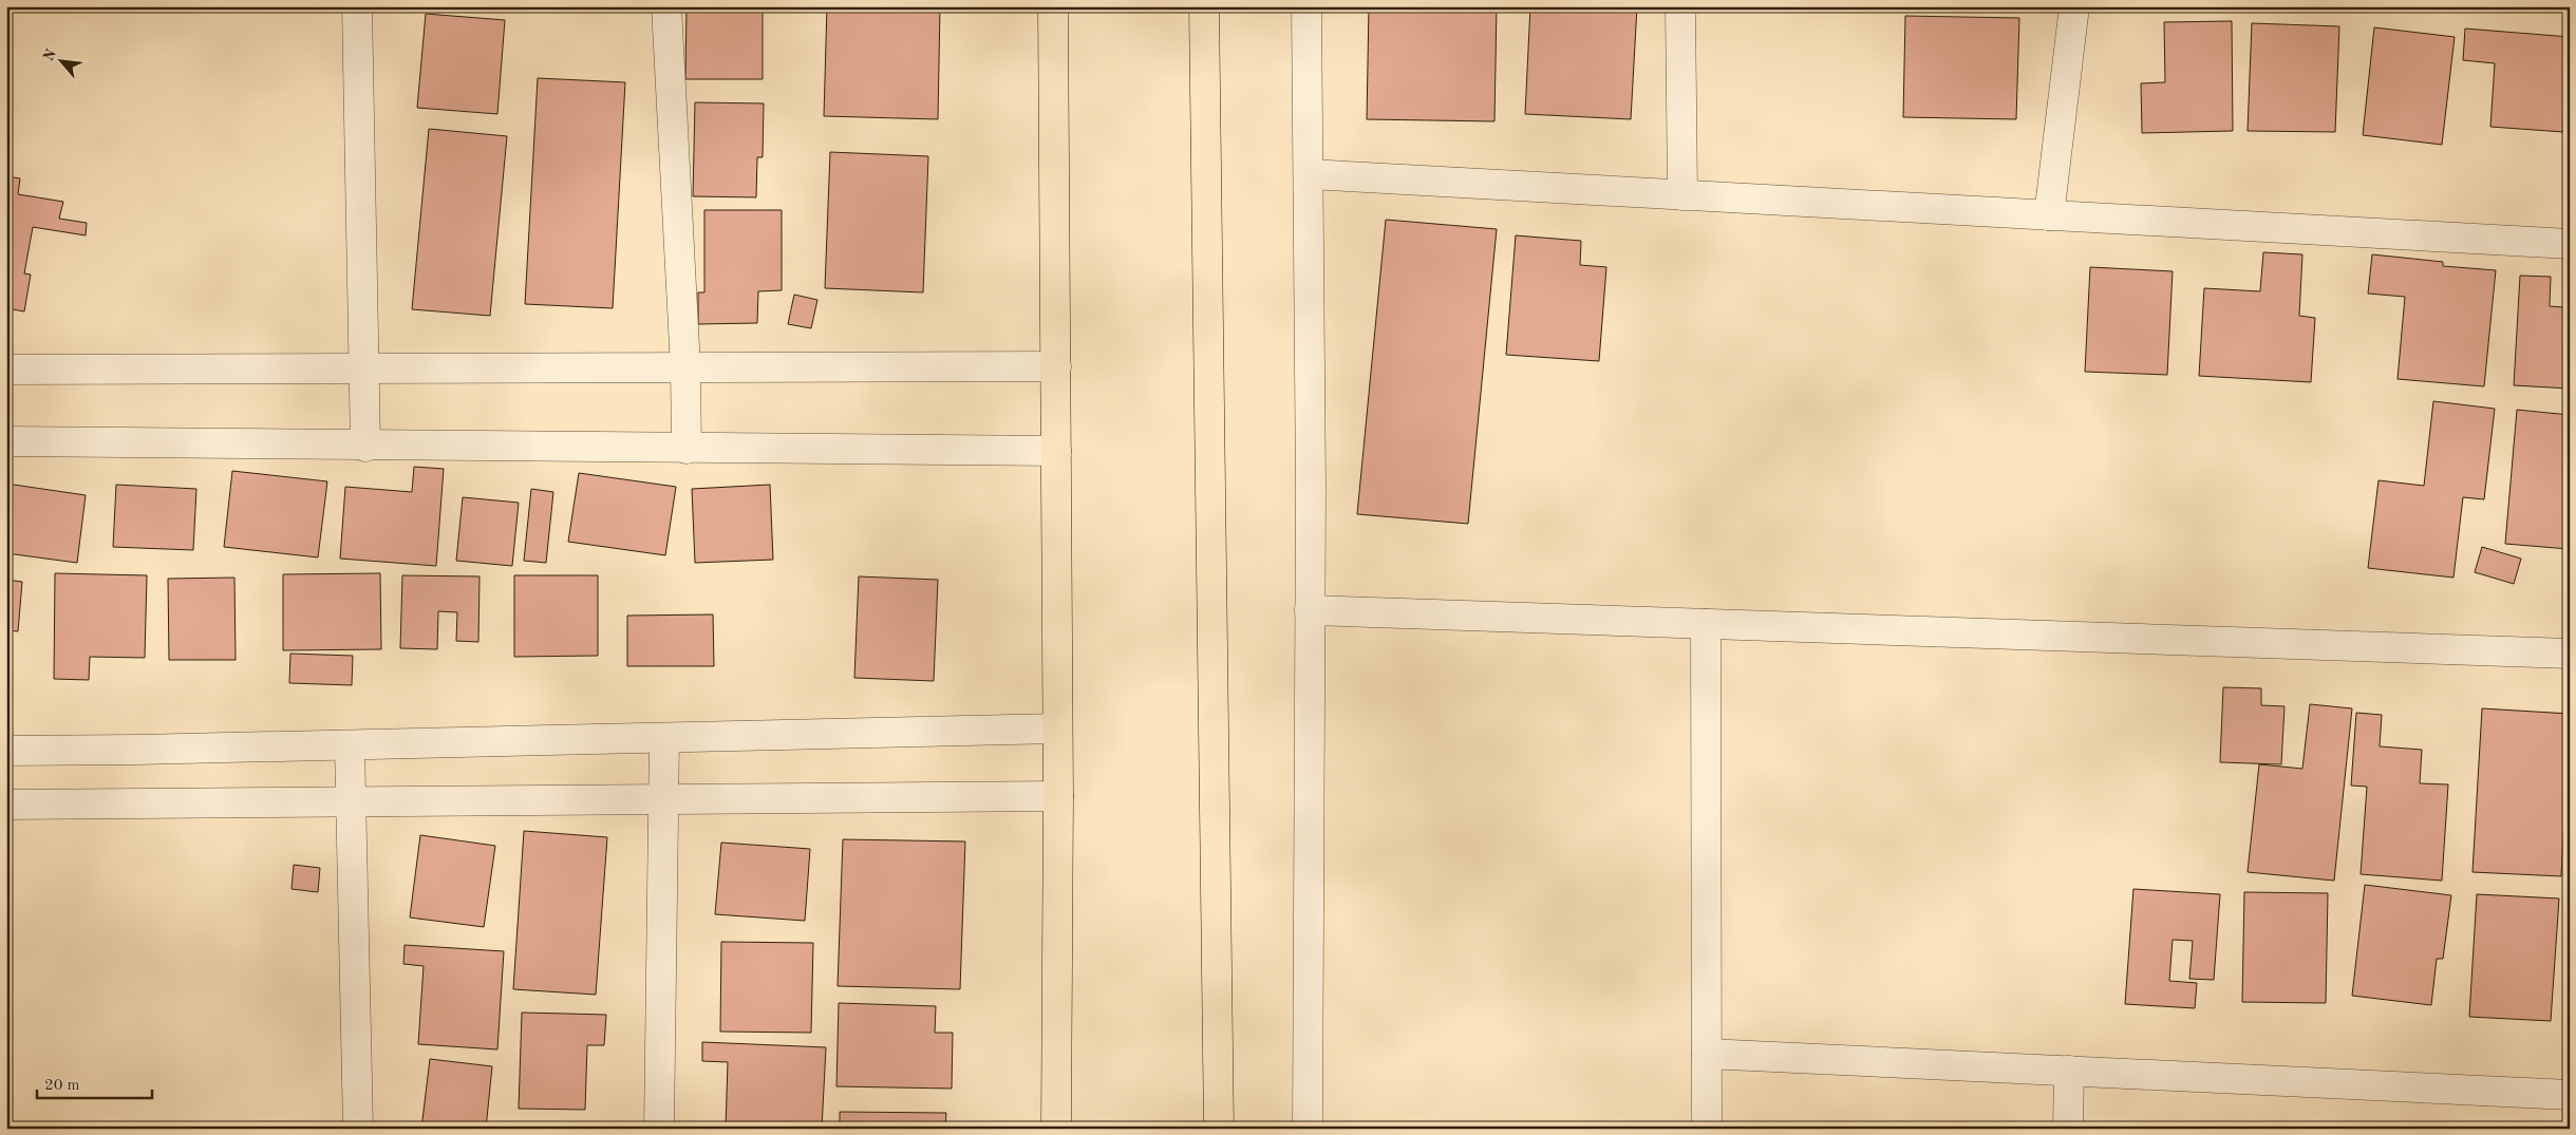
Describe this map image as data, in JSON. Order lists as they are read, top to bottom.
{
  "scale_bar": "20 m",
  "north": "top left"
}
